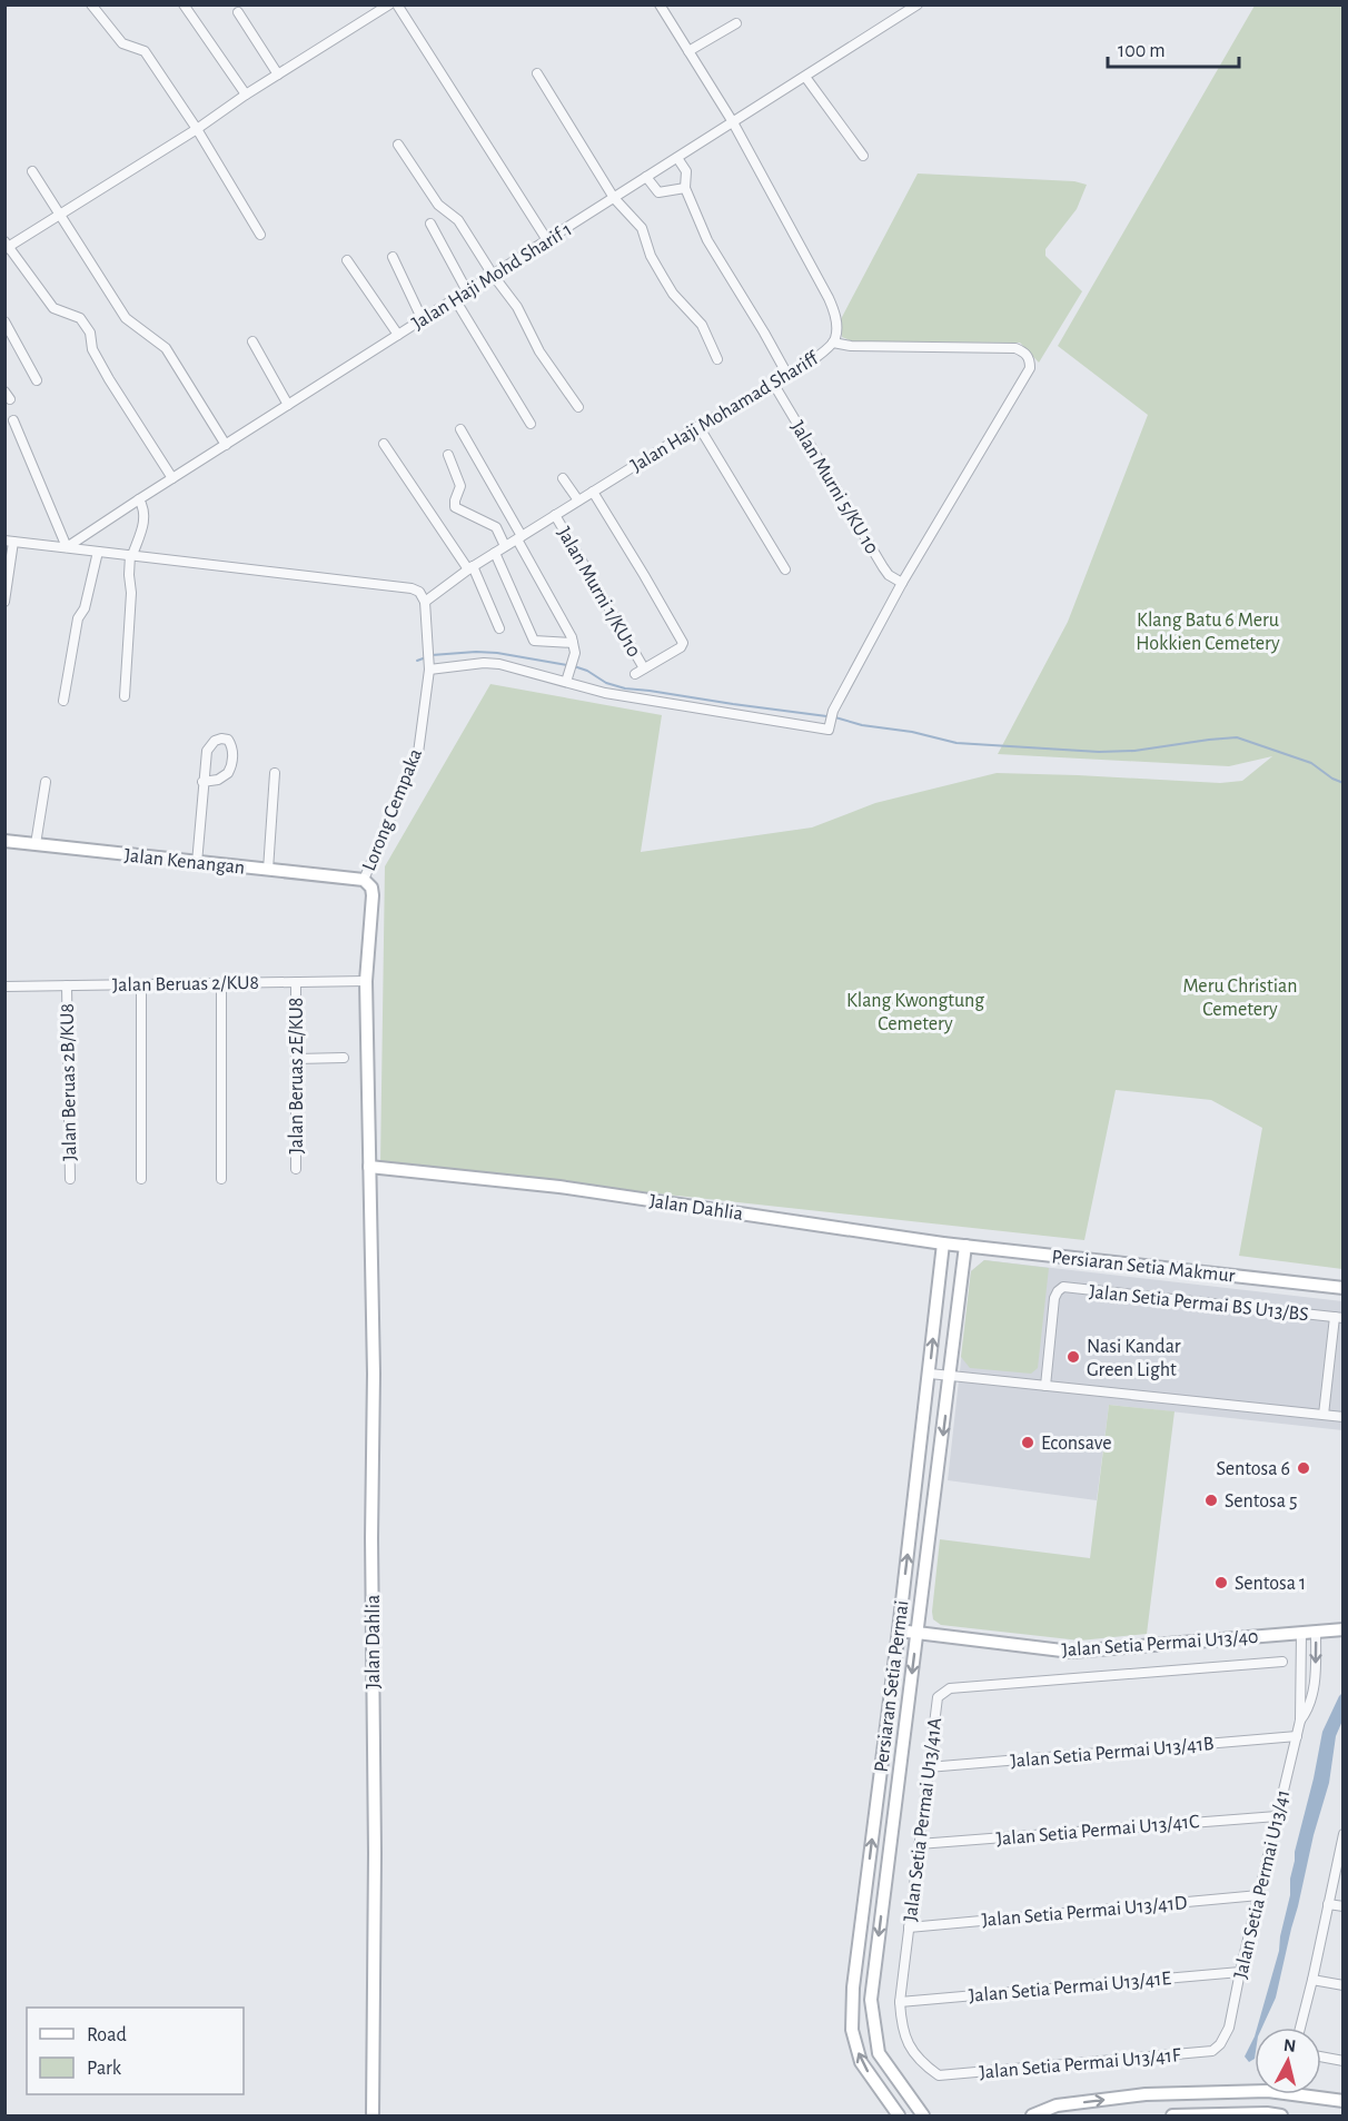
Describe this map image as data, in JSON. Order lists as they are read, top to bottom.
{
  "streets": {
    "street": [
      "Jalan Haji Mohd Sharif 1",
      "Jalan Haji Mohamad Shariff",
      "Jalan Murni 5/KU 10",
      "Jalan Murni 1/KU10",
      "Lorong Cempaka",
      "Jalan Kenangan",
      "Jalan Beruas 2/KU8",
      "Jalan Beruas 2E/KU8",
      "Jalan Beruas 2B/KU8",
      "Jalan Dahlia",
      "Persiaran Setia Makmur",
      "Jalan Setia Permai BS U13/BS",
      "Jalan Setia Permai U13/40",
      "Persiaran Setia Permai",
      "Jalan Setia Permai U13/41B",
      "Jalan Setia Permai U13/41A",
      "Jalan Setia Permai U13/41C",
      "Jalan Setia Permai U13/41",
      "Jalan Setia Permai U13/41D",
      "Jalan Setia Permai U13/41E",
      "Jalan Setia Permai U13/41F"
    ]
  },
  "crossings": [
    ["Jalan Haji Mohd Sharif 1", "Jalan Haji Mohamad Shariff"],
    ["Jalan Haji Mohamad Shariff", "Jalan Murni 5/KU 10"],
    ["Jalan Haji Mohamad Shariff", "Jalan Murni 1/KU10"],
    ["Jalan Haji Mohamad Shariff", "Lorong Cempaka"],
    ["Lorong Cempaka", "Jalan Kenangan"],
    ["Lorong Cempaka", "Jalan Dahlia"],
    ["Jalan Kenangan", "Jalan Dahlia"],
    ["Jalan Beruas 2/KU8", "Jalan Beruas 2E/KU8"],
    ["Jalan Beruas 2/KU8", "Jalan Beruas 2B/KU8"],
    ["Jalan Beruas 2/KU8", "Jalan Dahlia"],
    ["Jalan Dahlia", "Persiaran Setia Makmur"],
    ["Jalan Dahlia", "Persiaran Setia Permai"],
    ["Persiaran Setia Makmur", "Persiaran Setia Permai"],
    ["Jalan Setia Permai U13/40", "Persiaran Setia Permai"],
    ["Jalan Setia Permai U13/40", "Jalan Setia Permai U13/41"],
    ["Jalan Setia Permai U13/41B", "Jalan Setia Permai U13/41A"],
    ["Jalan Setia Permai U13/41B", "Jalan Setia Permai U13/41"],
    ["Jalan Setia Permai U13/41A", "Jalan Setia Permai U13/41C"],
    ["Jalan Setia Permai U13/41A", "Jalan Setia Permai U13/41D"],
    ["Jalan Setia Permai U13/41A", "Jalan Setia Permai U13/41E"],
    ["Jalan Setia Permai U13/41A", "Jalan Setia Permai U13/41F"],
    ["Jalan Setia Permai U13/41C", "Jalan Setia Permai U13/41"],
    ["Jalan Setia Permai U13/41", "Jalan Setia Permai U13/41D"],
    ["Jalan Setia Permai U13/41", "Jalan Setia Permai U13/41E"],
    ["Jalan Setia Permai U13/41", "Jalan Setia Permai U13/41F"]
  ],
  "parks": ["Klang Batu 6 Meru Hokkien Cemetery", "Meru Christian Cemetery", "Klang Kwongtung Cemetery"],
  "places": [
    "Nasi Kandar Green Light",
    "Econsave",
    "Sentosa 6",
    "Sentosa 5",
    "Sentosa 1"
  ],
  "legend": ["Road", "Park"],
  "scale_bar": "100 m",
  "north": "top"
}
